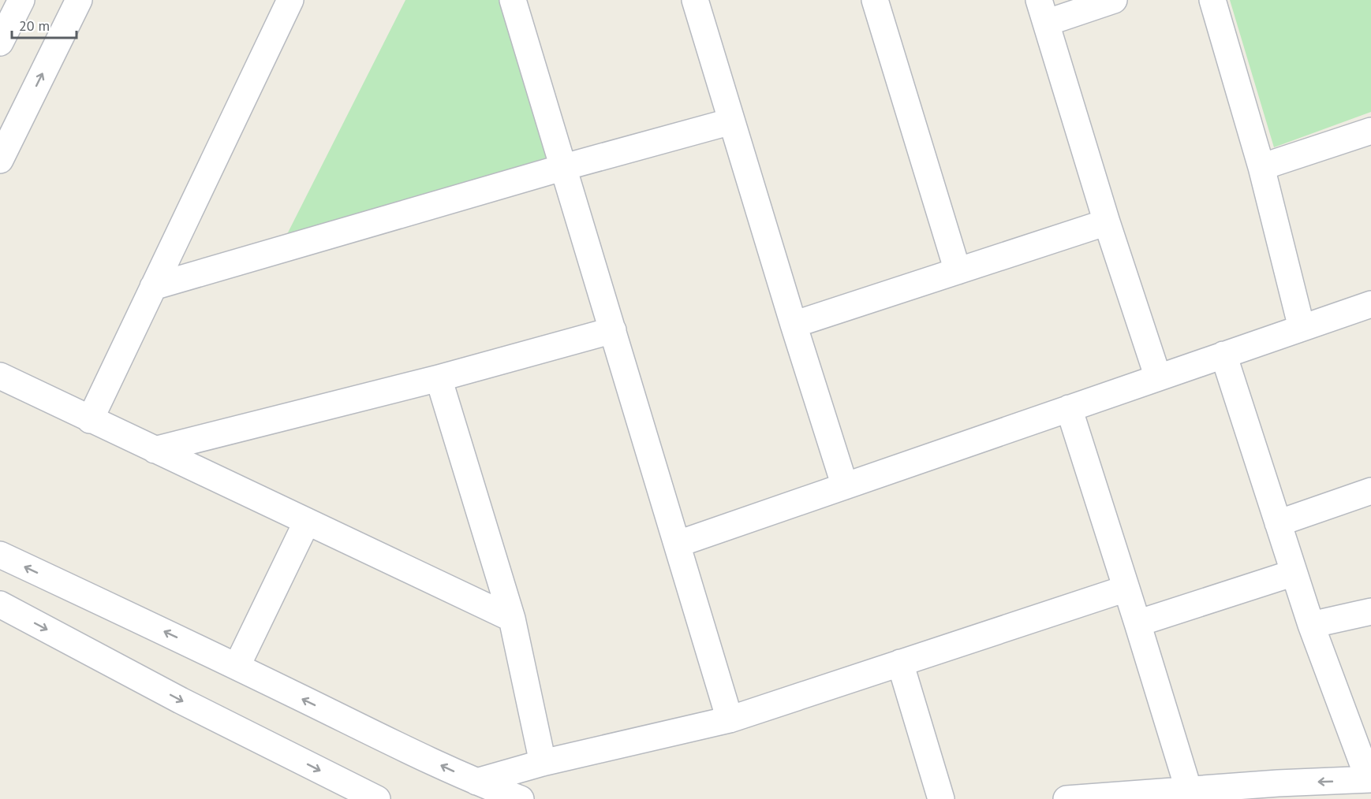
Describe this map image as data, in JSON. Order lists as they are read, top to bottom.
{
  "scale_bar": "20 m"
}
